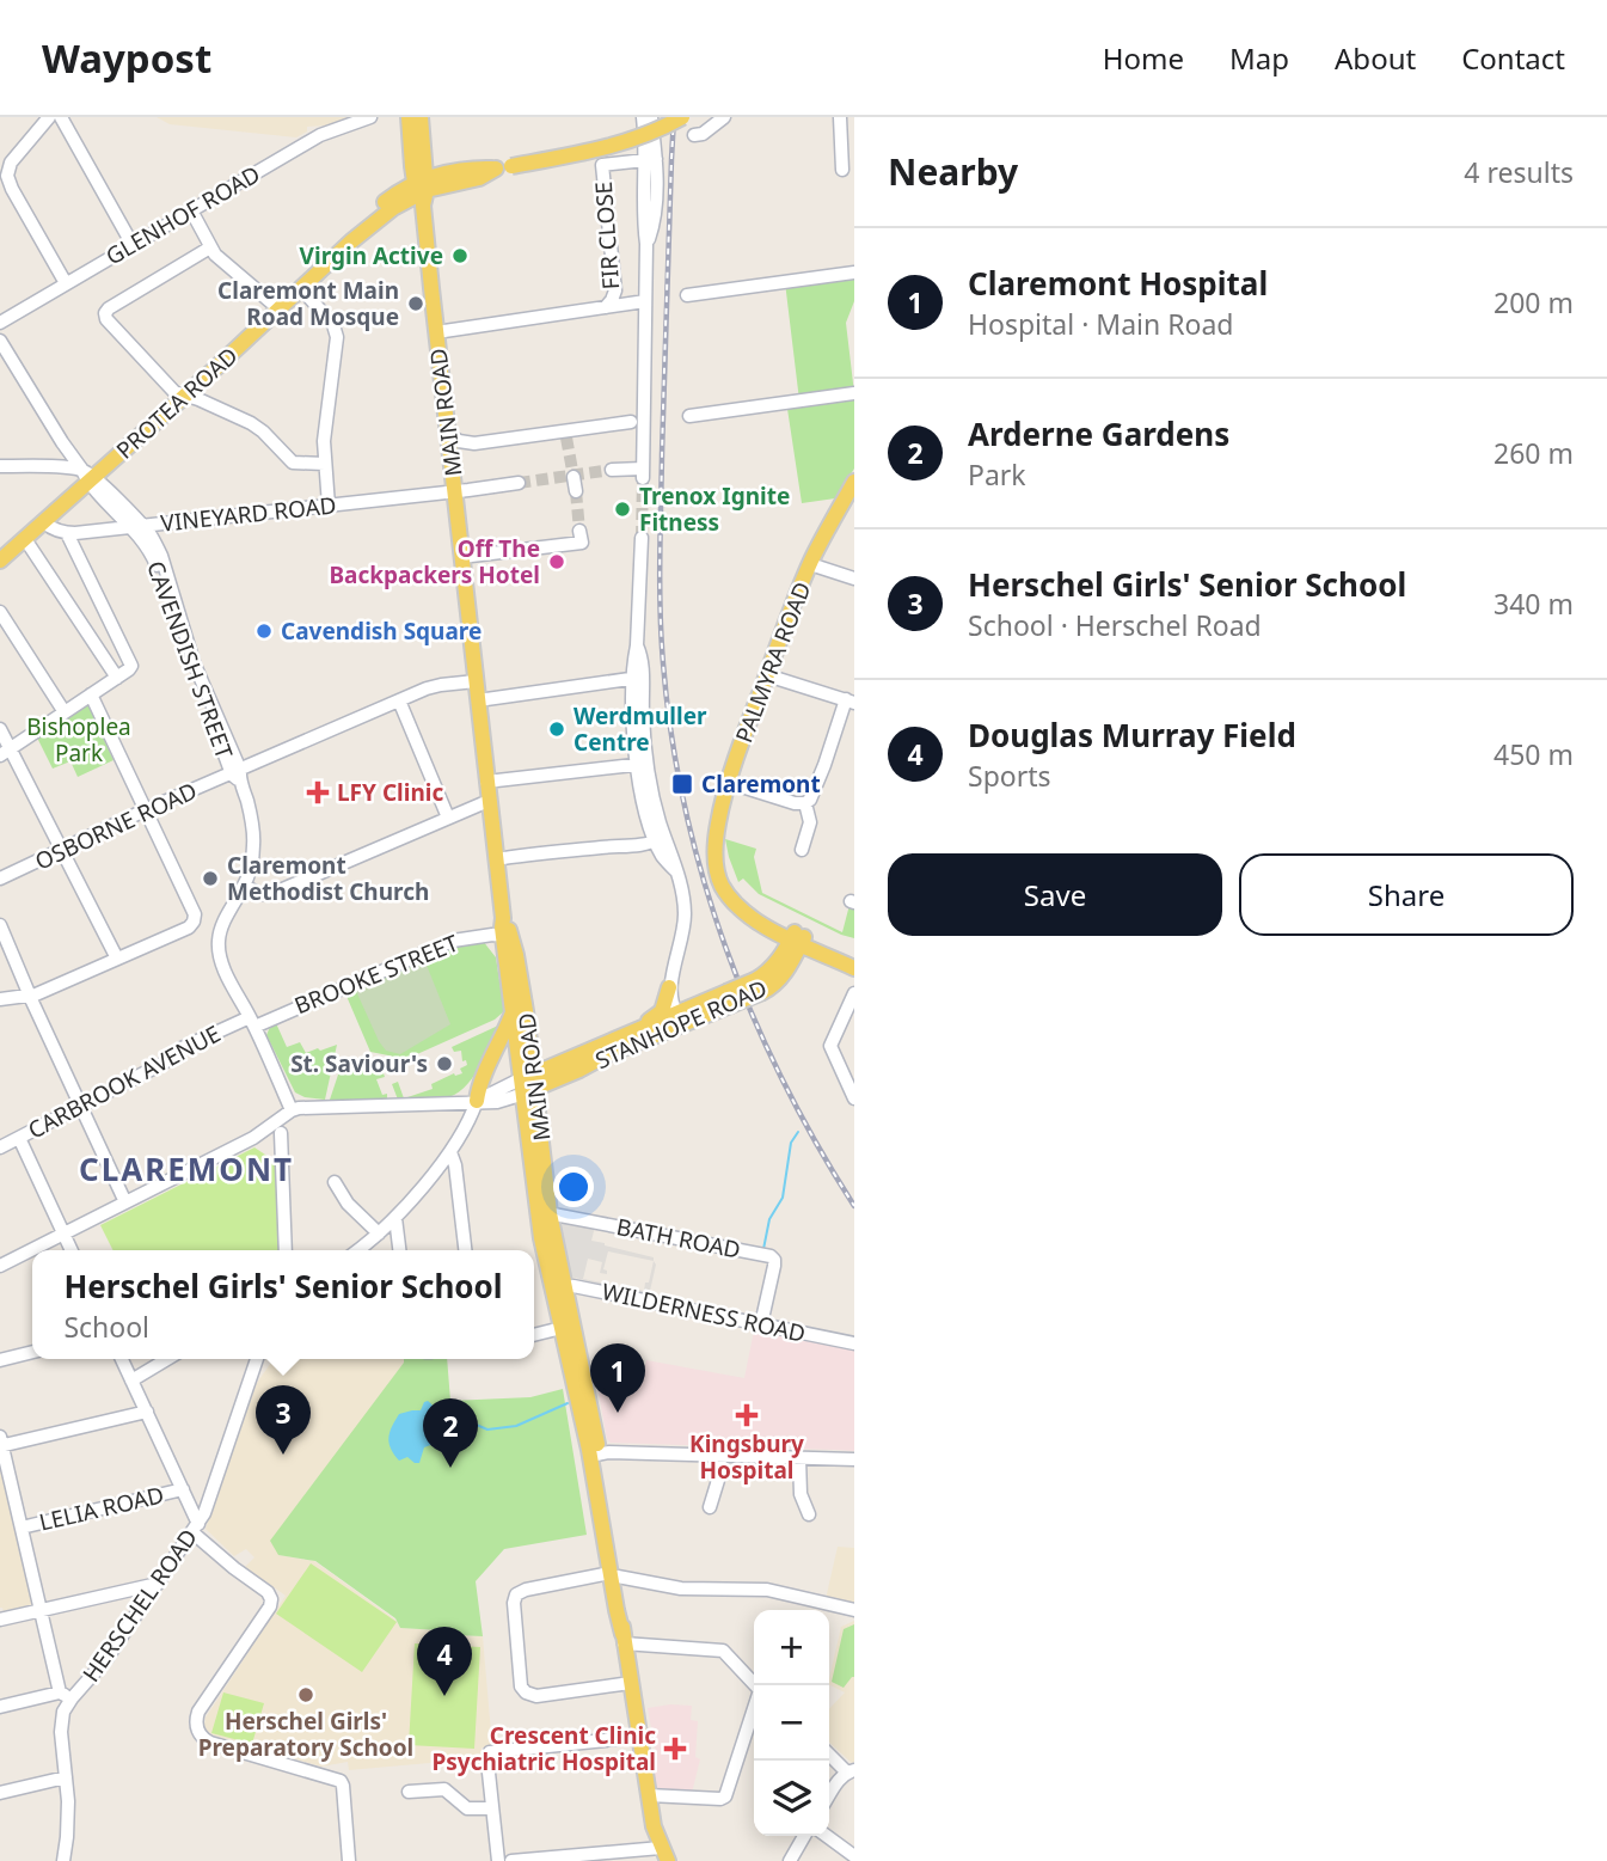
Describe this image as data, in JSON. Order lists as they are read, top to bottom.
{
  "streets": {
    "main road": [
      "PROTEA ROAD",
      "MAIN ROAD",
      "PALMYRA ROAD",
      "STANHOPE ROAD"
    ],
    "street": [
      "GLENHOF ROAD",
      "FIR CLOSE",
      "VINEYARD ROAD",
      "CAVENDISH STREET",
      "OSBORNE ROAD",
      "BROOKE STREET",
      "CARBROOK AVENUE",
      "BATH ROAD",
      "WILDERNESS ROAD",
      "LELIA ROAD",
      "HERSCHEL ROAD"
    ]
  },
  "crossings": [
    ["PROTEA ROAD", "MAIN ROAD"],
    ["PROTEA ROAD", "CAVENDISH STREET"],
    ["MAIN ROAD", "VINEYARD ROAD"],
    ["MAIN ROAD", "OSBORNE ROAD"],
    ["MAIN ROAD", "BROOKE STREET"],
    ["MAIN ROAD", "STANHOPE ROAD"],
    ["MAIN ROAD", "BATH ROAD"],
    ["MAIN ROAD", "WILDERNESS ROAD"],
    ["VINEYARD ROAD", "CAVENDISH STREET"],
    ["CAVENDISH STREET", "OSBORNE ROAD"],
    ["CAVENDISH STREET", "BROOKE STREET"],
    ["CAVENDISH STREET", "CARBROOK AVENUE"],
    ["PALMYRA ROAD", "STANHOPE ROAD"],
    ["BROOKE STREET", "CARBROOK AVENUE"],
    ["BATH ROAD", "WILDERNESS ROAD"]
  ],
  "districts": ["CLAREMONT"],
  "parks": ["Bishoplea Park"],
  "places": {
    "other": [
      "Virgin Active",
      "Claremont Main Road Mosque",
      "Trenox Ignite Fitness",
      "Off The Backpackers Hotel",
      "Cavendish Square",
      "Werdmuller Centre",
      "Claremont Methodist Church",
      "St. Saviour's",
      "Herschel Girls' Preparatory School"
    ],
    "transit": ["Claremont"],
    "health": ["LFY Clinic", "Kingsbury Hospital", "Crescent Clinic Psychiatric Hospital"]
  },
  "page": {
    "header": "Waypost",
    "nav": [
      "Home",
      "Map",
      "About",
      "Contact"
    ],
    "heading": ["Nearby", "4 results"],
    "list": [
      {
        "mark": "1",
        "name": "Claremont Hospital",
        "note": "Hospital · Main Road",
        "value": "200 m"
      },
      {
        "mark": "2",
        "name": "Arderne Gardens",
        "note": "Park",
        "value": "260 m"
      },
      {
        "mark": "3",
        "name": "Herschel Girls' Senior School",
        "note": "School · Herschel Road",
        "value": "340 m"
      },
      {
        "mark": "4",
        "name": "Douglas Murray Field",
        "note": "Sports",
        "value": "450 m"
      }
    ],
    "buttons": ["Save", "Share"],
    "popup": ["Herschel Girls' Senior School", "School"],
    "pins": [
      "1",
      "3",
      "2",
      "4"
    ],
    "map_buttons": ["+", "−"]
  }
}
